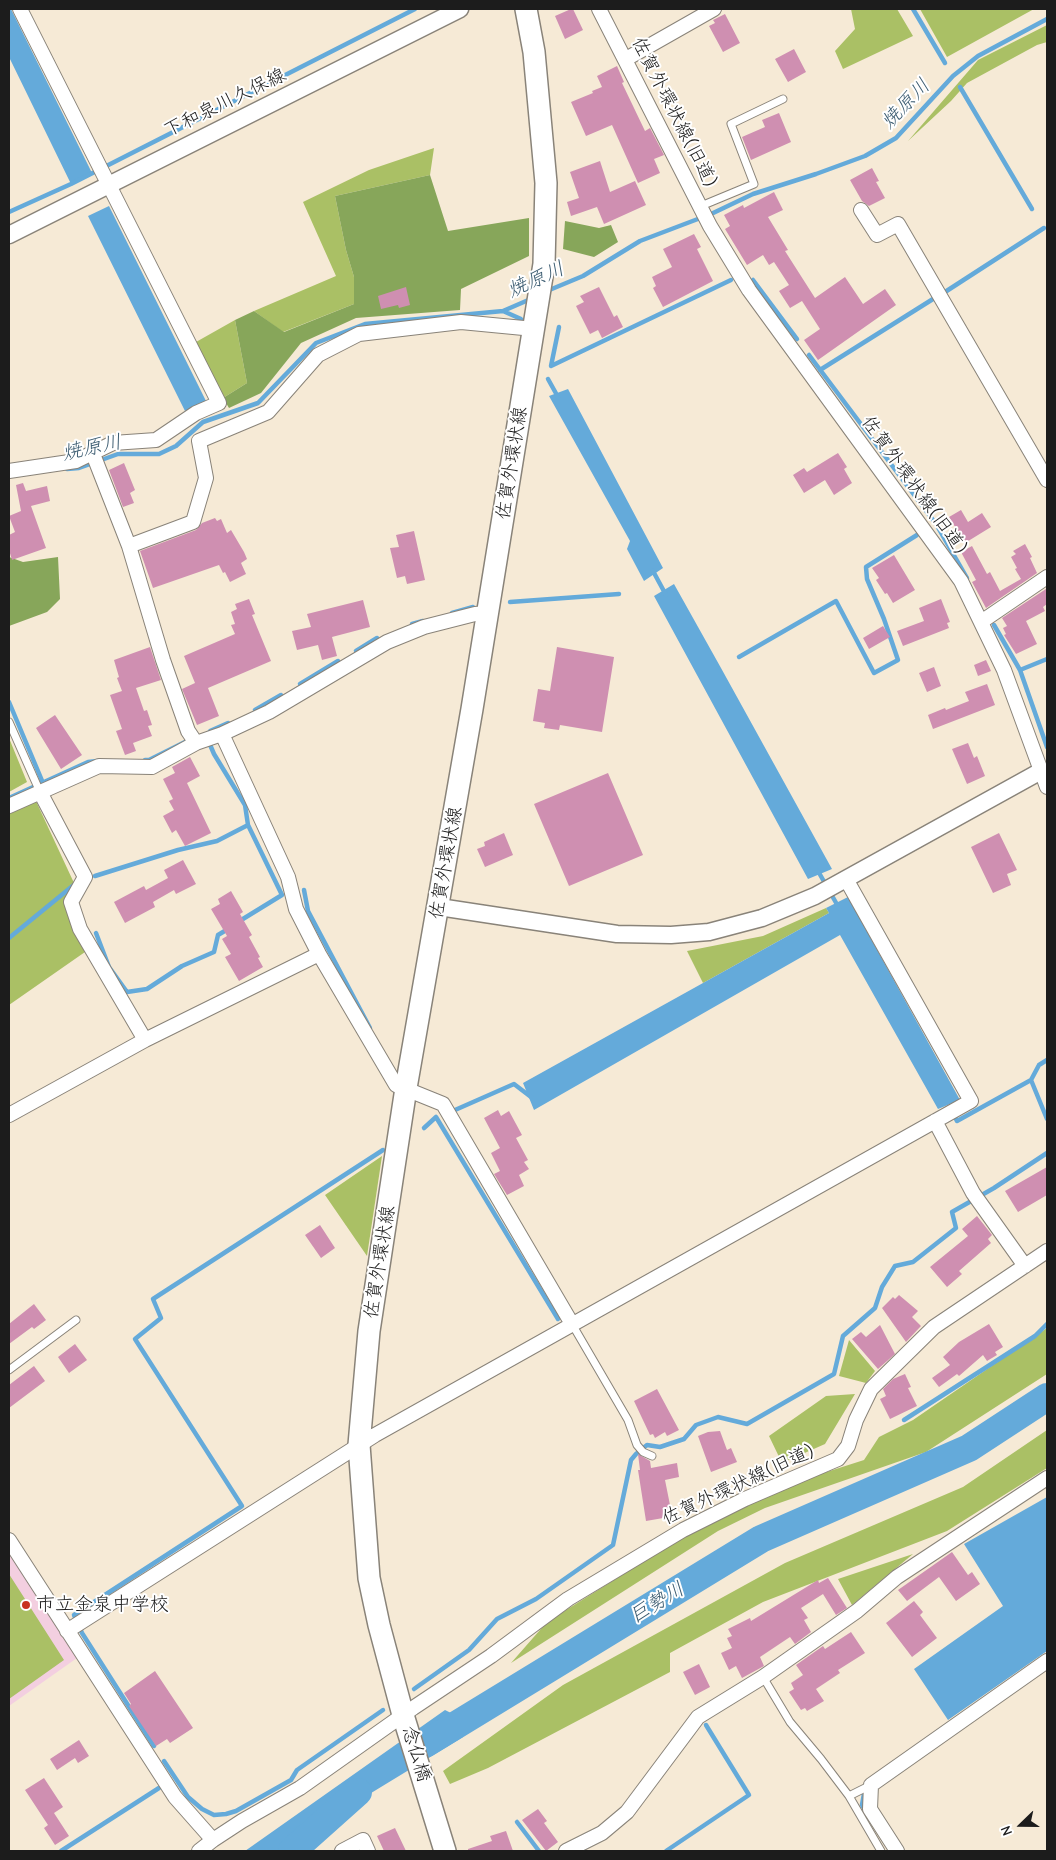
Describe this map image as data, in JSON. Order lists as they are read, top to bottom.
{
  "streets": {
    "main road": ["佐賀外環状線", "念仏橋"],
    "street": ["下和泉川久保線", "佐賀外環状線(旧道)"]
  },
  "crossings": [
    ["佐賀外環状線(旧道)", "佐賀外環状線"],
    ["佐賀外環状線(旧道)", "念仏橋"],
    ["佐賀外環状線", "念仏橋"]
  ],
  "water": ["焼原川", "巨勢川"],
  "places": ["市立金泉中学校"],
  "north": "left"
}
